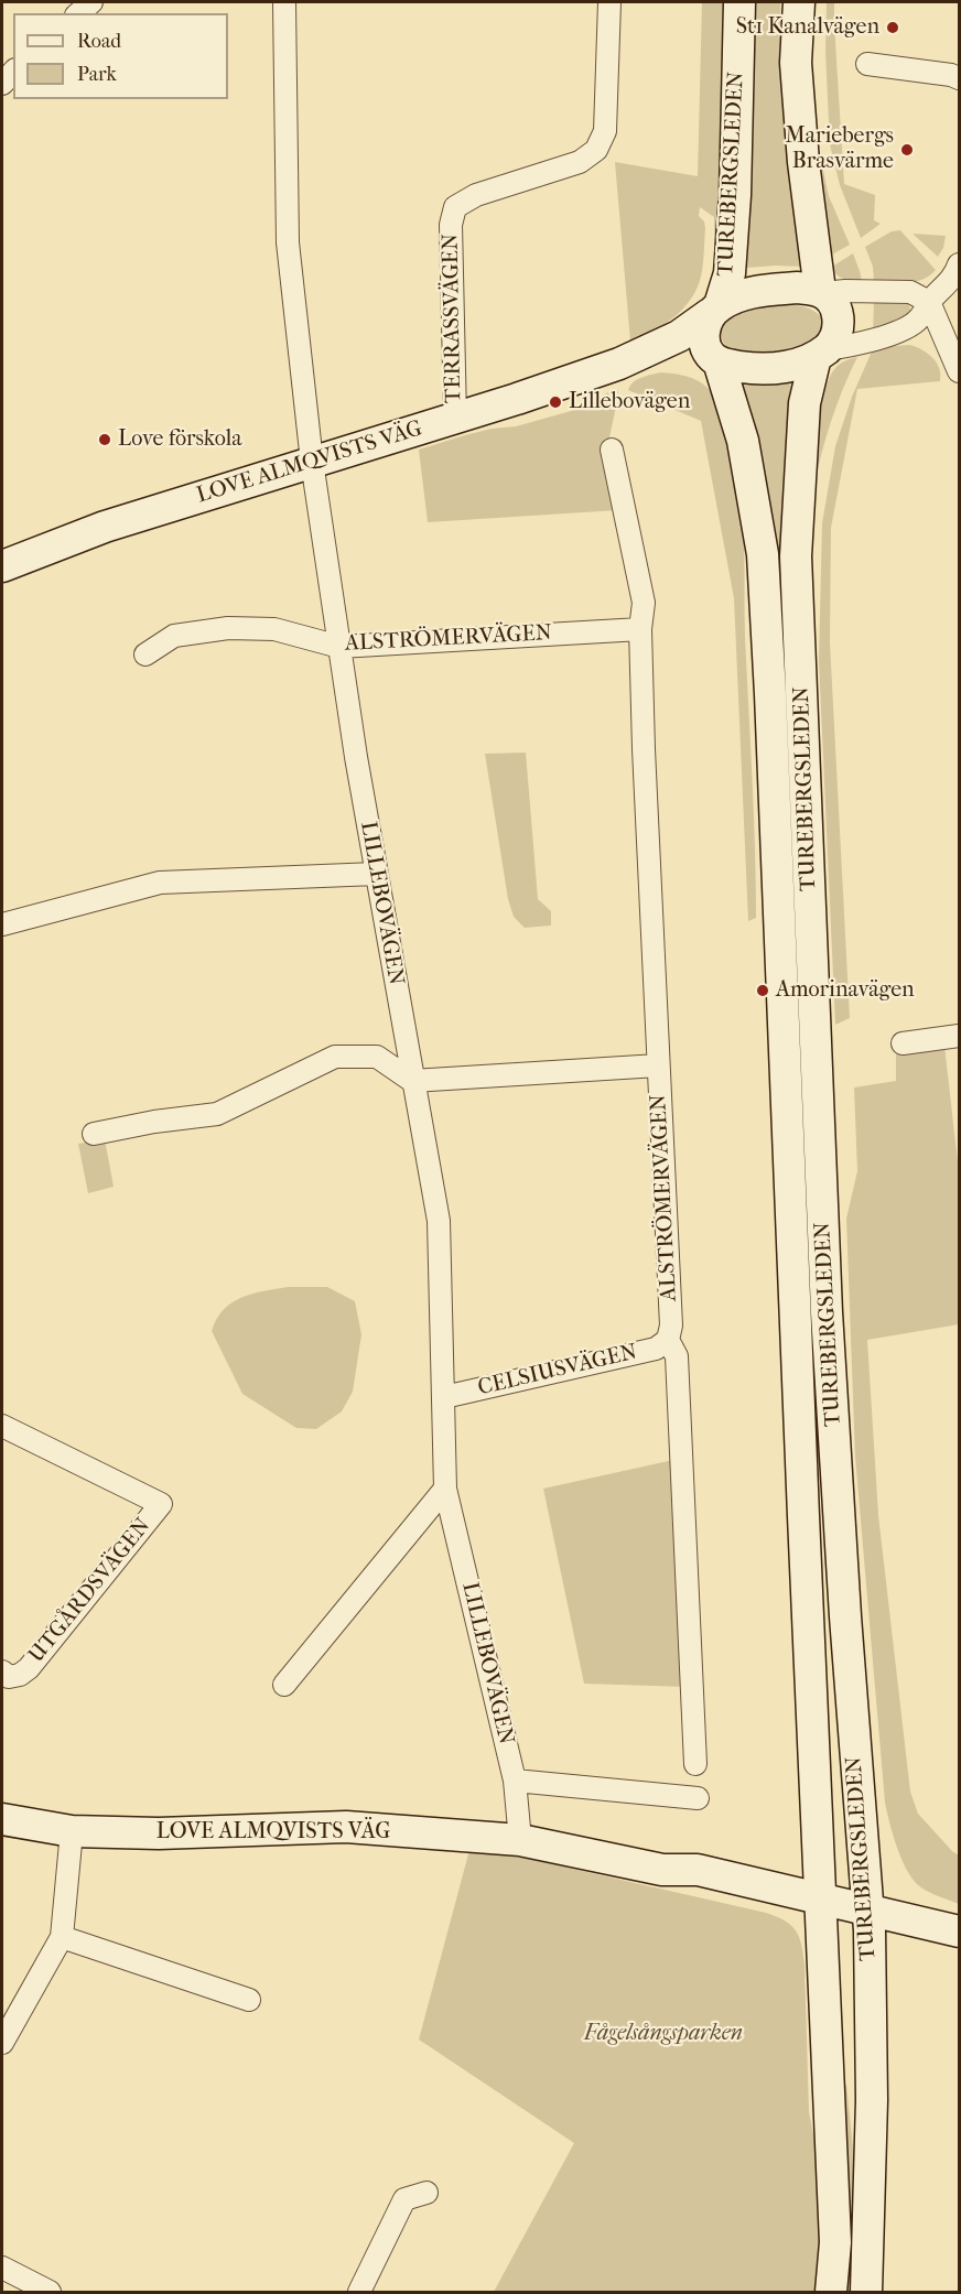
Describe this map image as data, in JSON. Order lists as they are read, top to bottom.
{
  "streets": {
    "main road": ["TUREBERGSLEDEN", "LOVE ALMQVISTS VÄG"],
    "street": [
      "TERRASSVÄGEN",
      "ALSTRÖMERVÄGEN",
      "LILLEBOVÄGEN",
      "CELSIUSVÄGEN",
      "UTGÅRDSVÄGEN"
    ]
  },
  "crossings": [
    ["TUREBERGSLEDEN", "LOVE ALMQVISTS VÄG"],
    ["TERRASSVÄGEN", "LOVE ALMQVISTS VÄG"],
    ["LOVE ALMQVISTS VÄG", "LILLEBOVÄGEN"],
    ["ALSTRÖMERVÄGEN", "LILLEBOVÄGEN"],
    ["ALSTRÖMERVÄGEN", "CELSIUSVÄGEN"],
    ["LILLEBOVÄGEN", "CELSIUSVÄGEN"]
  ],
  "parks": ["Fågelsångsparken"],
  "places": [
    "St1 Kanalvägen",
    "Mariebergs Brasvärme",
    "Lillebovägen",
    "Love förskola",
    "Amorinavägen"
  ],
  "legend": ["Road", "Park"]
}
